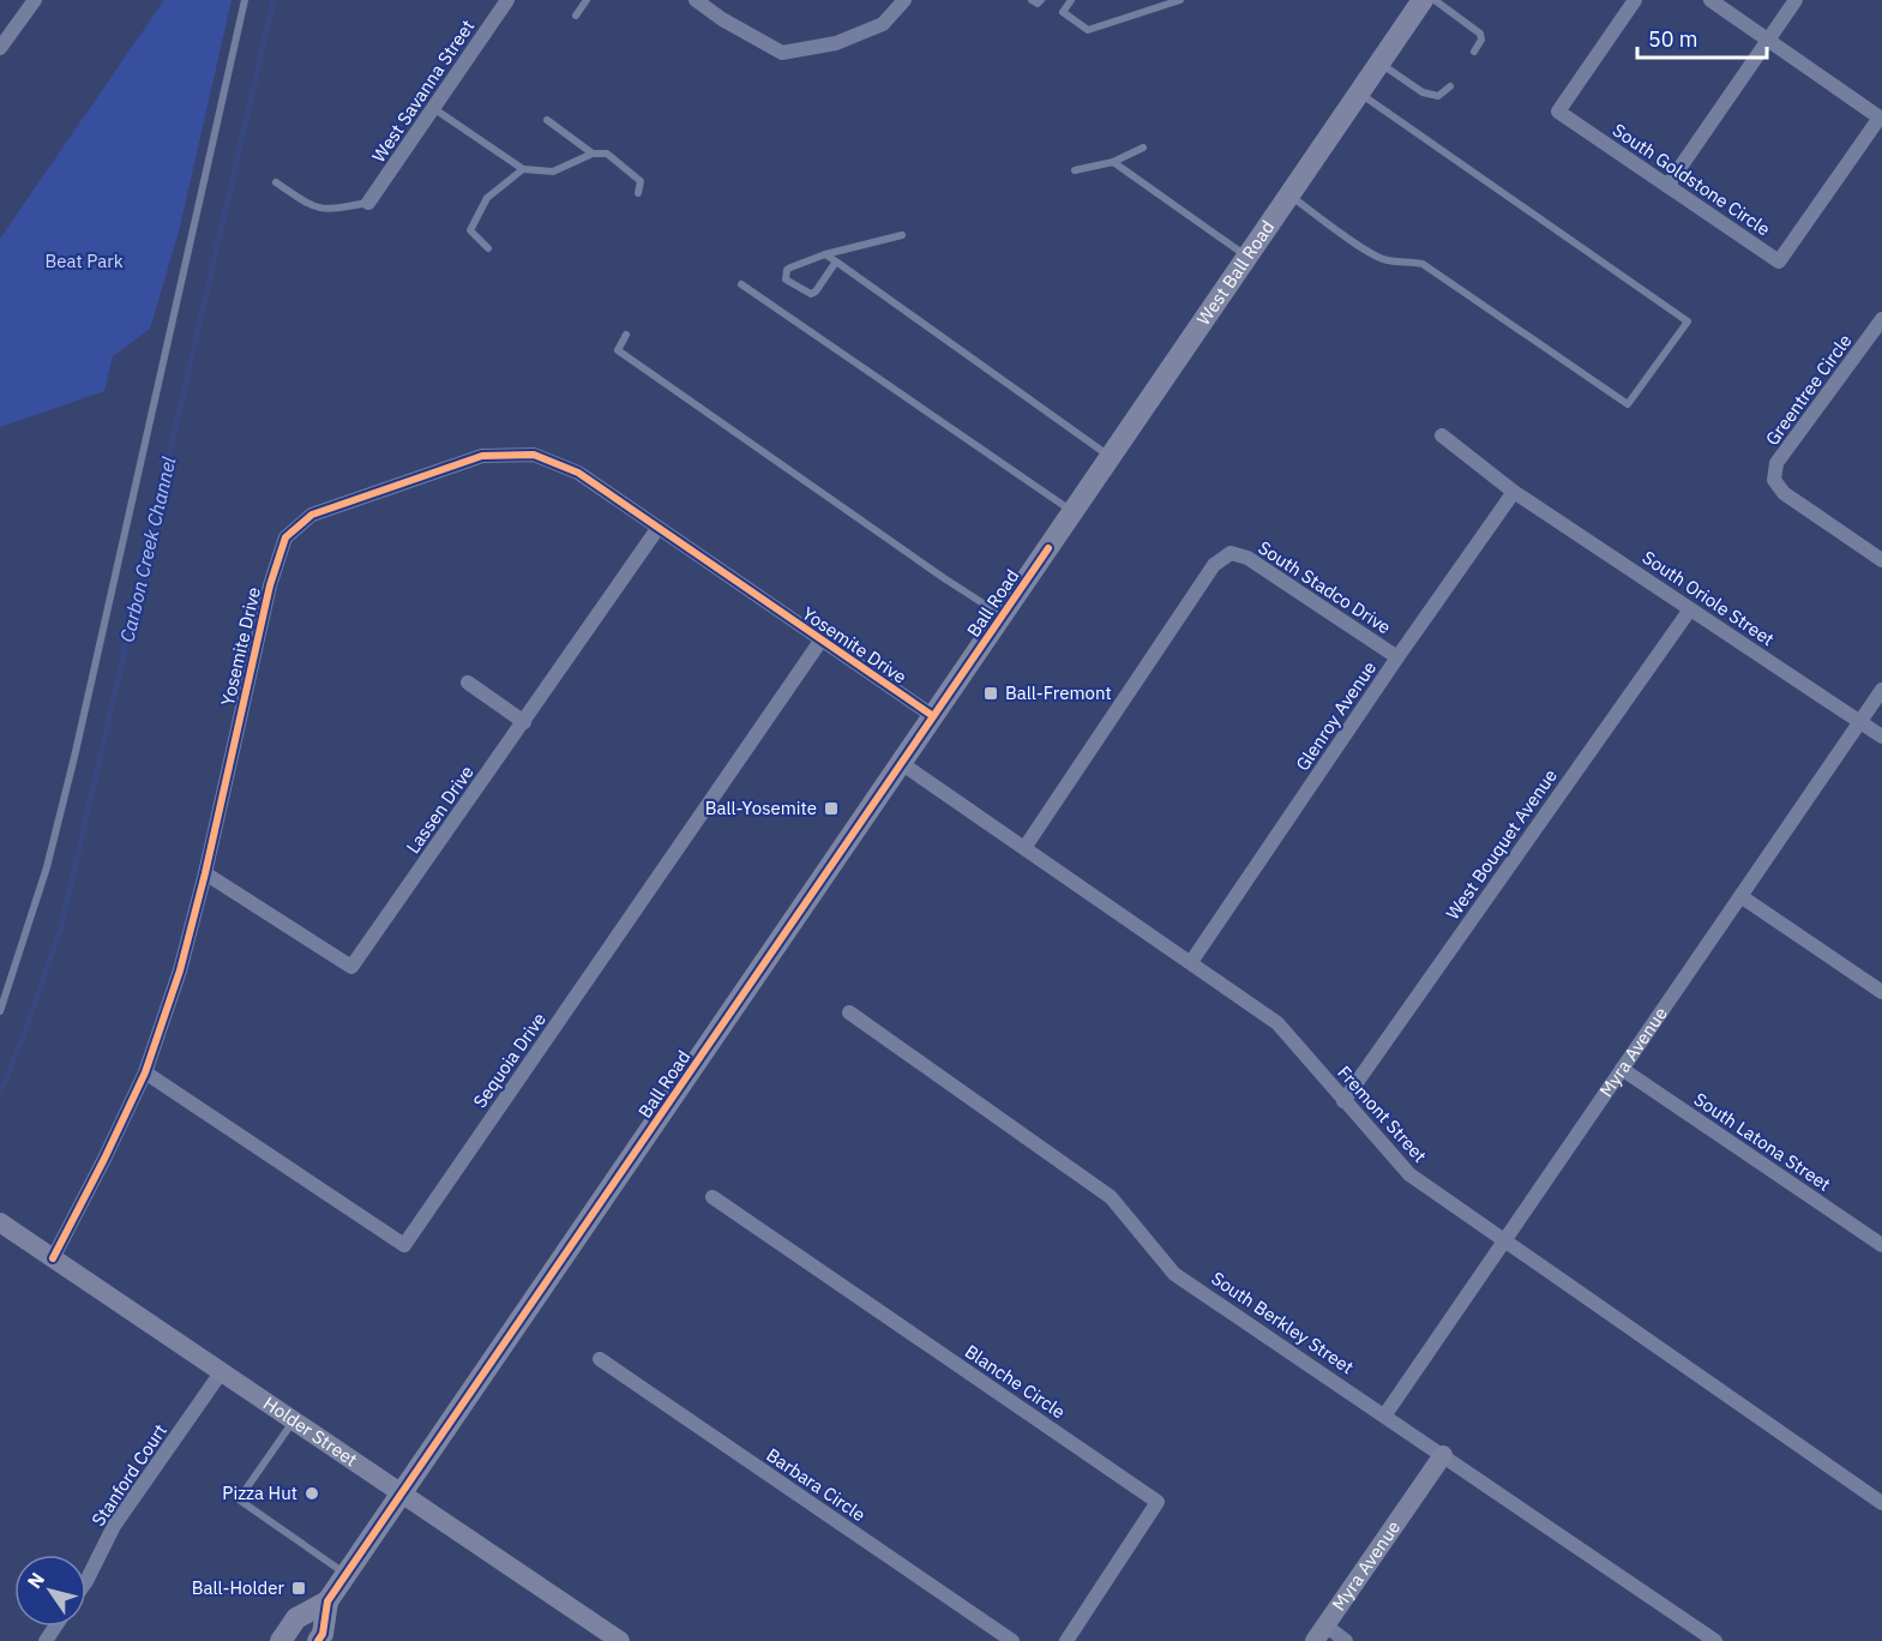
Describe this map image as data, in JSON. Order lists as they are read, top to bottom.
{
  "streets": {
    "main road": ["West Ball Road", "Ball Road"],
    "street": [
      "West Savanna Street",
      "South Goldstone Circle",
      "Greentree Circle",
      "South Stadco Drive",
      "South Oriole Street",
      "Yosemite Drive",
      "Glenroy Avenue",
      "Lassen Drive",
      "West Bouquet Avenue",
      "Myra Avenue",
      "Sequoia Drive",
      "Fremont Street",
      "South Latona Street",
      "South Berkley Street",
      "Blanche Circle",
      "Holder Street",
      "Stanford Court",
      "Barbara Circle"
    ]
  },
  "crossings": [
    ["West Ball Road", "Ball Road"],
    ["South Stadco Drive", "Glenroy Avenue"],
    ["South Stadco Drive", "Fremont Street"],
    ["South Oriole Street", "Glenroy Avenue"],
    ["South Oriole Street", "West Bouquet Avenue"],
    ["South Oriole Street", "Myra Avenue"],
    ["Ball Road", "Yosemite Drive"],
    ["Ball Road", "Fremont Street"],
    ["Ball Road", "Holder Street"],
    ["Yosemite Drive", "Lassen Drive"],
    ["Yosemite Drive", "Sequoia Drive"],
    ["Yosemite Drive", "Holder Street"],
    ["Glenroy Avenue", "Fremont Street"],
    ["West Bouquet Avenue", "Fremont Street"],
    ["Myra Avenue", "Fremont Street"],
    ["Myra Avenue", "South Latona Street"],
    ["Myra Avenue", "South Berkley Street"],
    ["Holder Street", "Stanford Court"]
  ],
  "water": ["Carbon Creek Channel"],
  "parks": ["Beat Park"],
  "places": {
    "transit": ["Ball-Fremont", "Ball-Yosemite", "Ball-Holder"],
    "other": ["Pizza Hut"]
  },
  "scale_bar": "50 m",
  "north": "top left"
}
